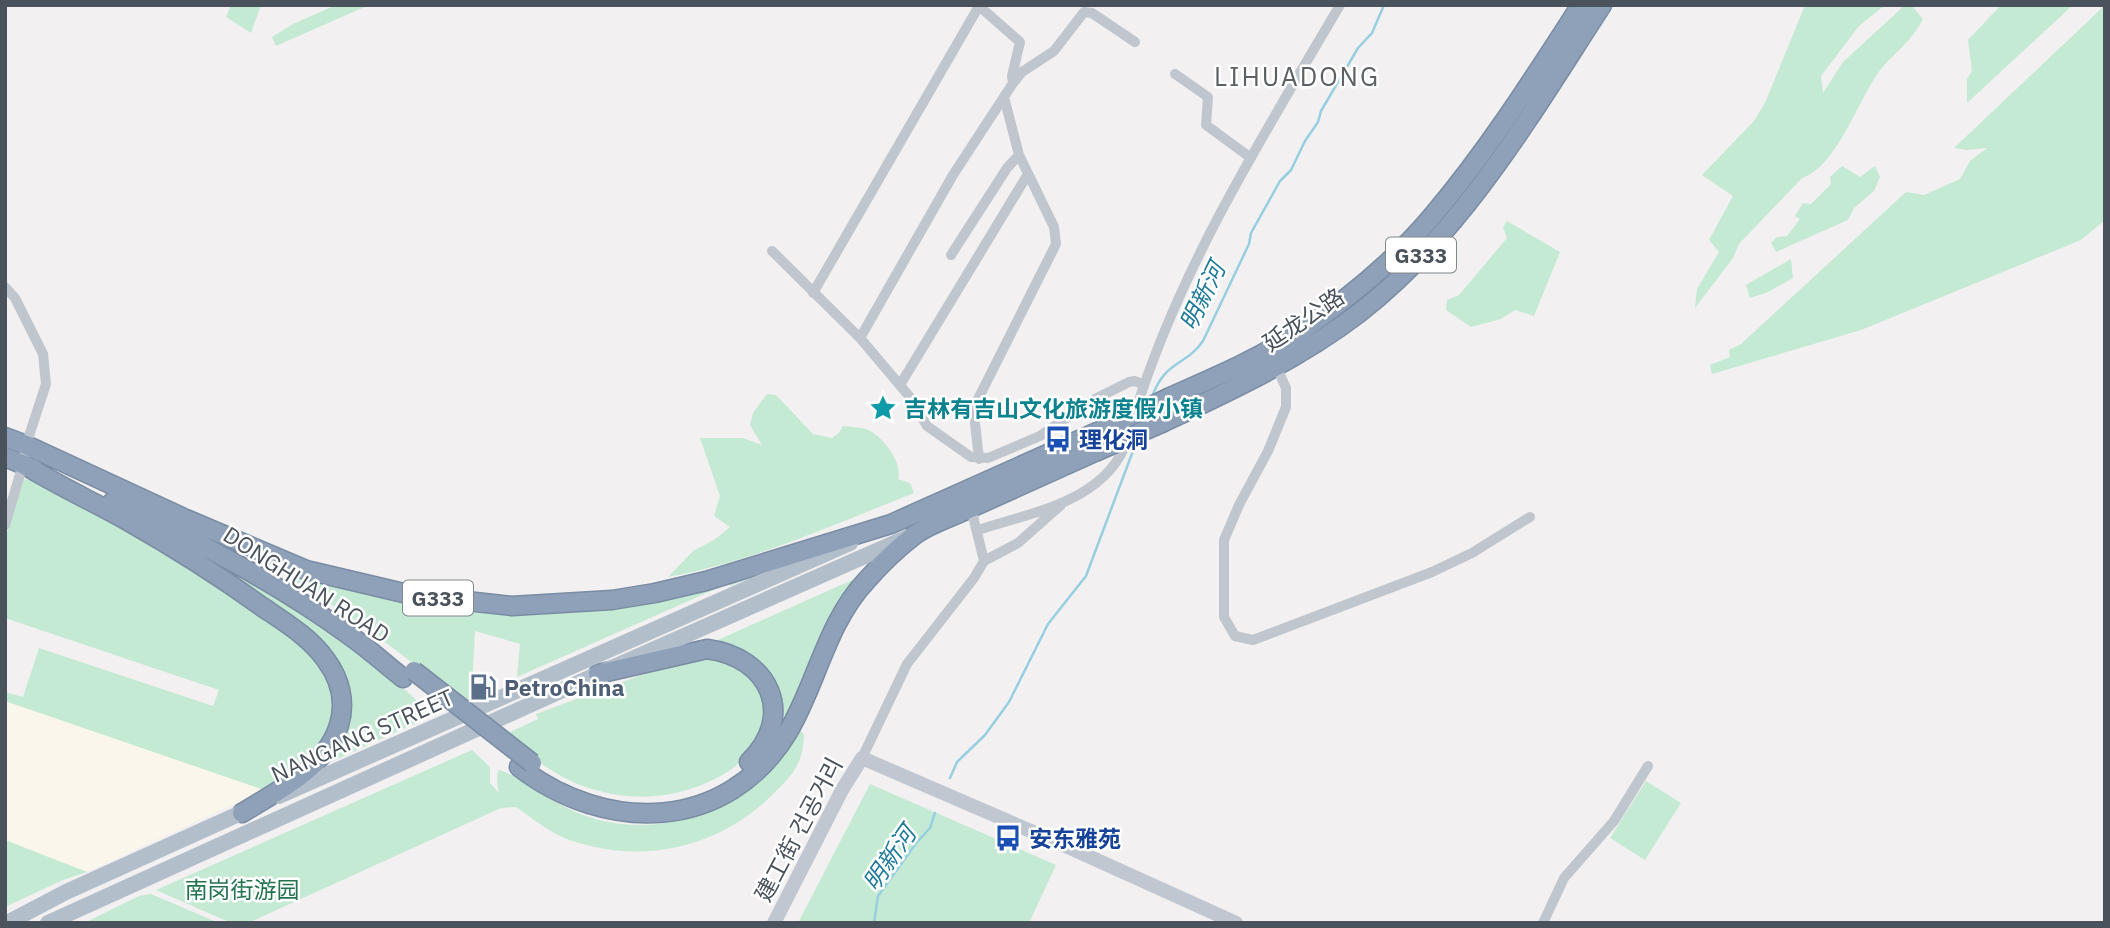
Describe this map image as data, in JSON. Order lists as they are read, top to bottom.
{
  "streets": {
    "highway": ["G333", "延龙公路", "DONGHUAN ROAD"],
    "main road": ["NANGANG STREET"],
    "street": ["建工街 건공거리"]
  },
  "crossings": [
    ["G333", "延龙公路"],
    ["G333", "NANGANG STREET"],
    ["延龙公路", "DONGHUAN ROAD"],
    ["延龙公路", "NANGANG STREET"],
    ["DONGHUAN ROAD", "NANGANG STREET"]
  ],
  "districts": ["LIHUADONG"],
  "water": ["明新河"],
  "parks": ["南岗街游园"],
  "places": {
    "place": ["吉林有吉山文化旅游度假小镇"],
    "bus stop": ["理化洞", "安东雅苑"],
    "fuel station": ["PetroChina"]
  }
}
